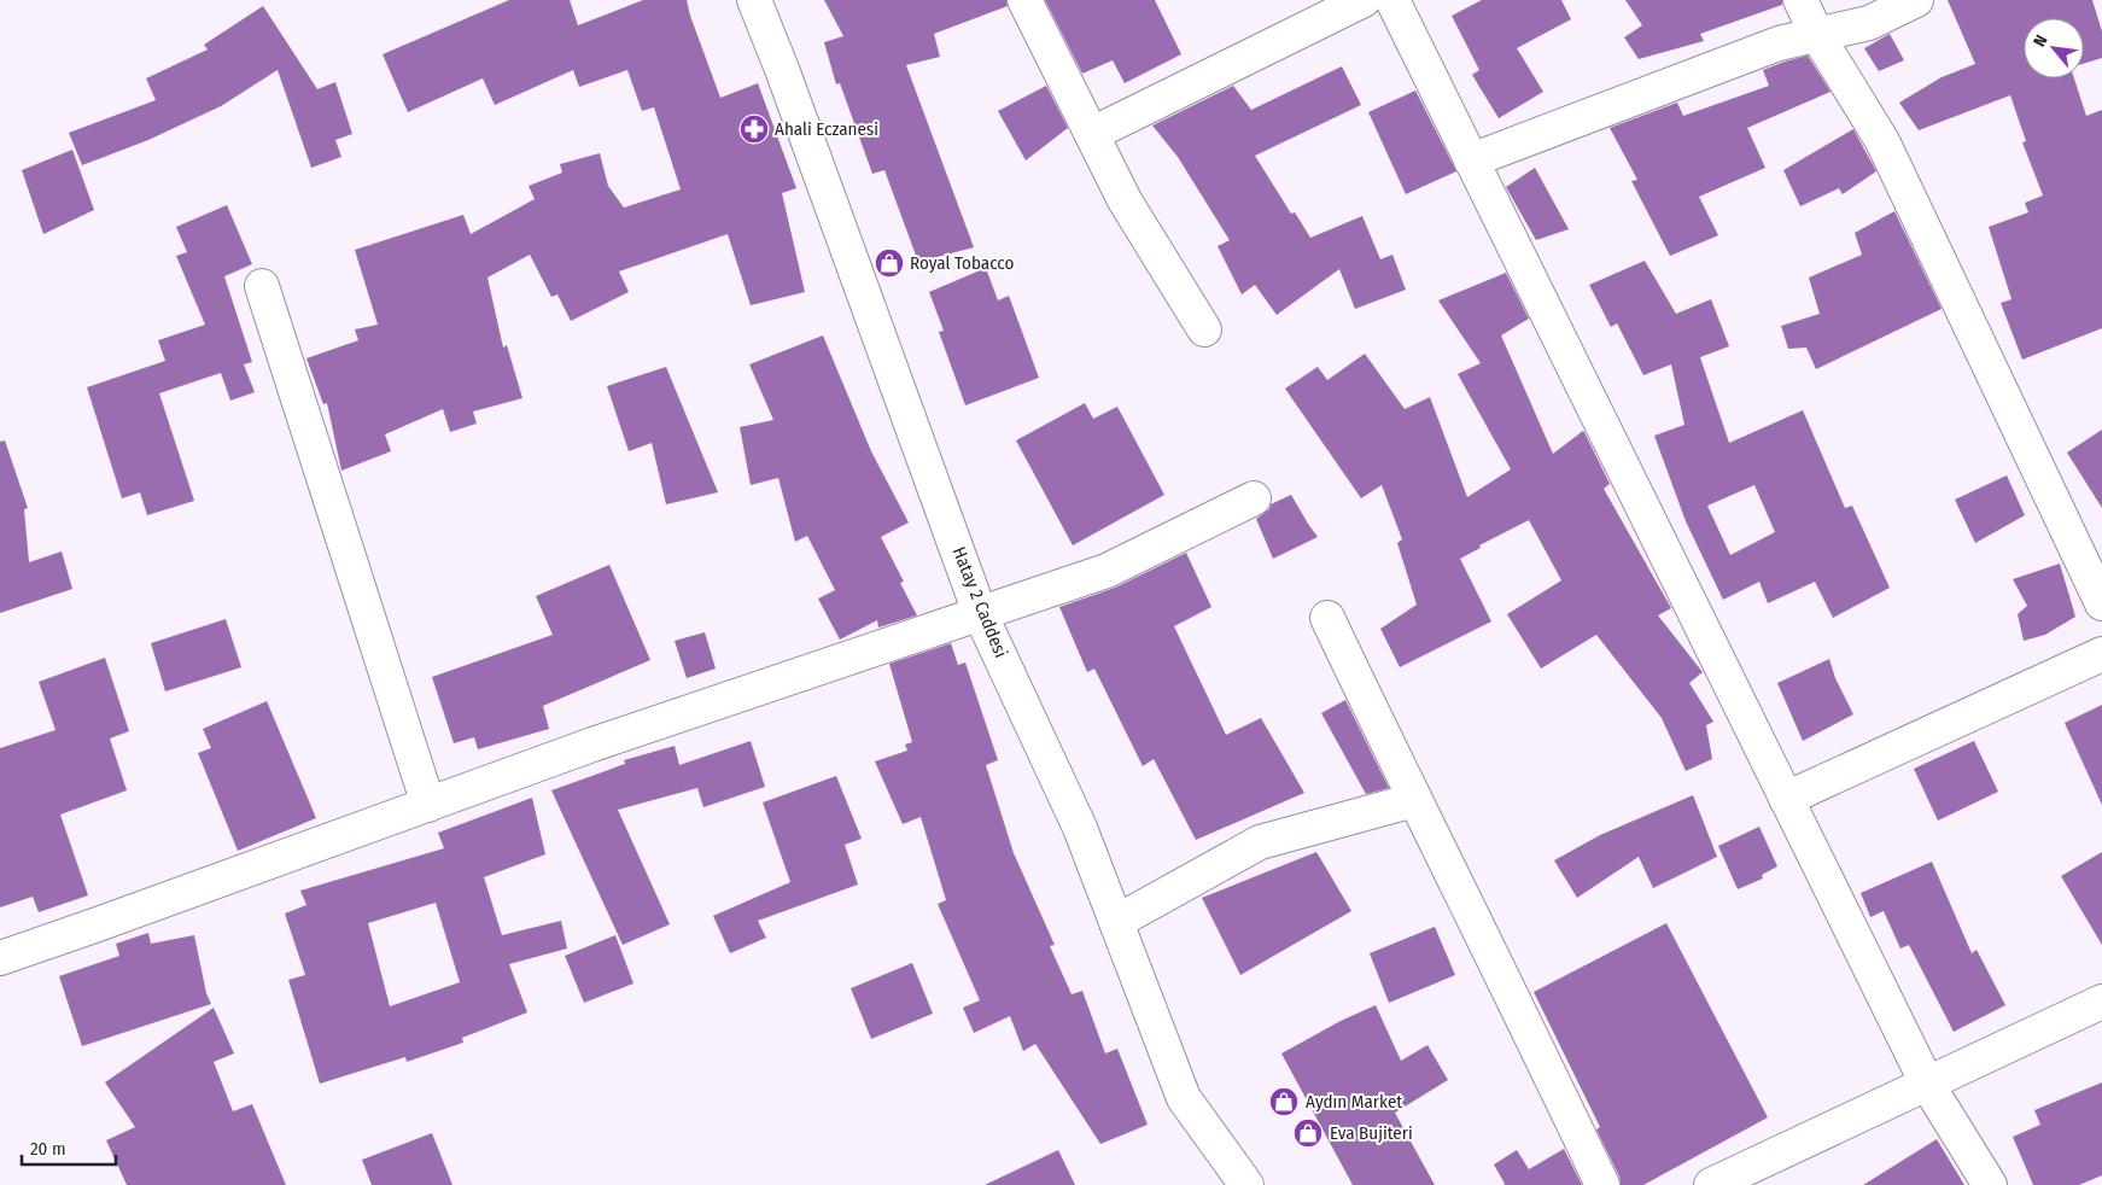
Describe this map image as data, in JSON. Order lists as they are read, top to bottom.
{
  "streets": {
    "street": ["Hatay 2 Caddesi"]
  },
  "places": {
    "pharmacy": ["Ahali Eczanesi"],
    "shop": ["Royal Tobacco", "Aydın Market", "Eva Bujiteri"]
  },
  "scale_bar": "20 m",
  "north": "top left"
}
